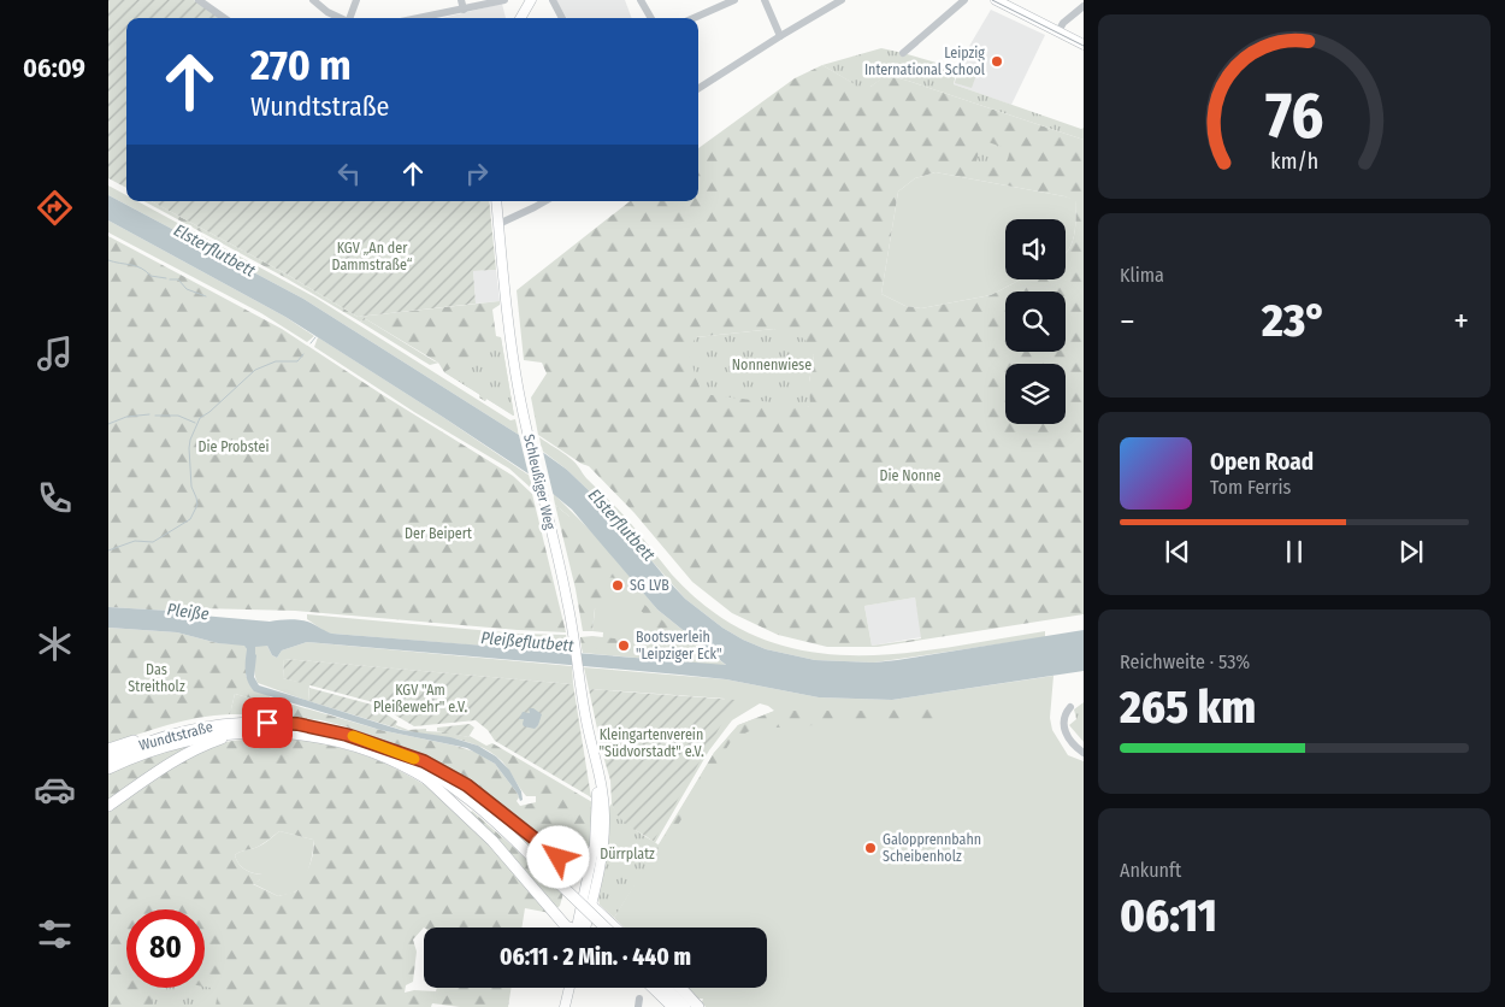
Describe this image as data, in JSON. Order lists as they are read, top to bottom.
{
  "streets": {
    "highway": ["Wundtstraße"],
    "main road": ["Schleußiger Weg"]
  },
  "water": ["Elsterflutbett", "Pleiße", "Pleißeflutbett"],
  "parks": [
    "KGV „An der Dammstraße“",
    "Nonnenwiese",
    "Die Probstei",
    "Die Nonne",
    "Der Beipert",
    "Das Streitholz",
    "KGV \"Am Pleißewehr\" e.V.",
    "Kleingartenverein \"Südvorstadt\" e.V.",
    "Dürrplatz"
  ],
  "places": [
    "Leipzig International School",
    "SG LVB",
    "Bootsverleih \"Leipziger Eck\"",
    "Galopprennbahn Scheibenholz"
  ],
  "page": {
    "tabs": "06:09",
    "turn": ["270 m", "Wundtstraße"],
    "tile": [
      "Klima",
      ["Reichweite · 53%", "265 km"],
      ["Ankunft", "06:11"]
    ],
    "heat": ["−", "23°", "+"],
    "song": ["Open Road", "Tom Ferris"],
    "limit": "80",
    "trip": "06:11 · 2 Min. · 440 m",
    "gauge": ["76", "km/h"]
  }
}
